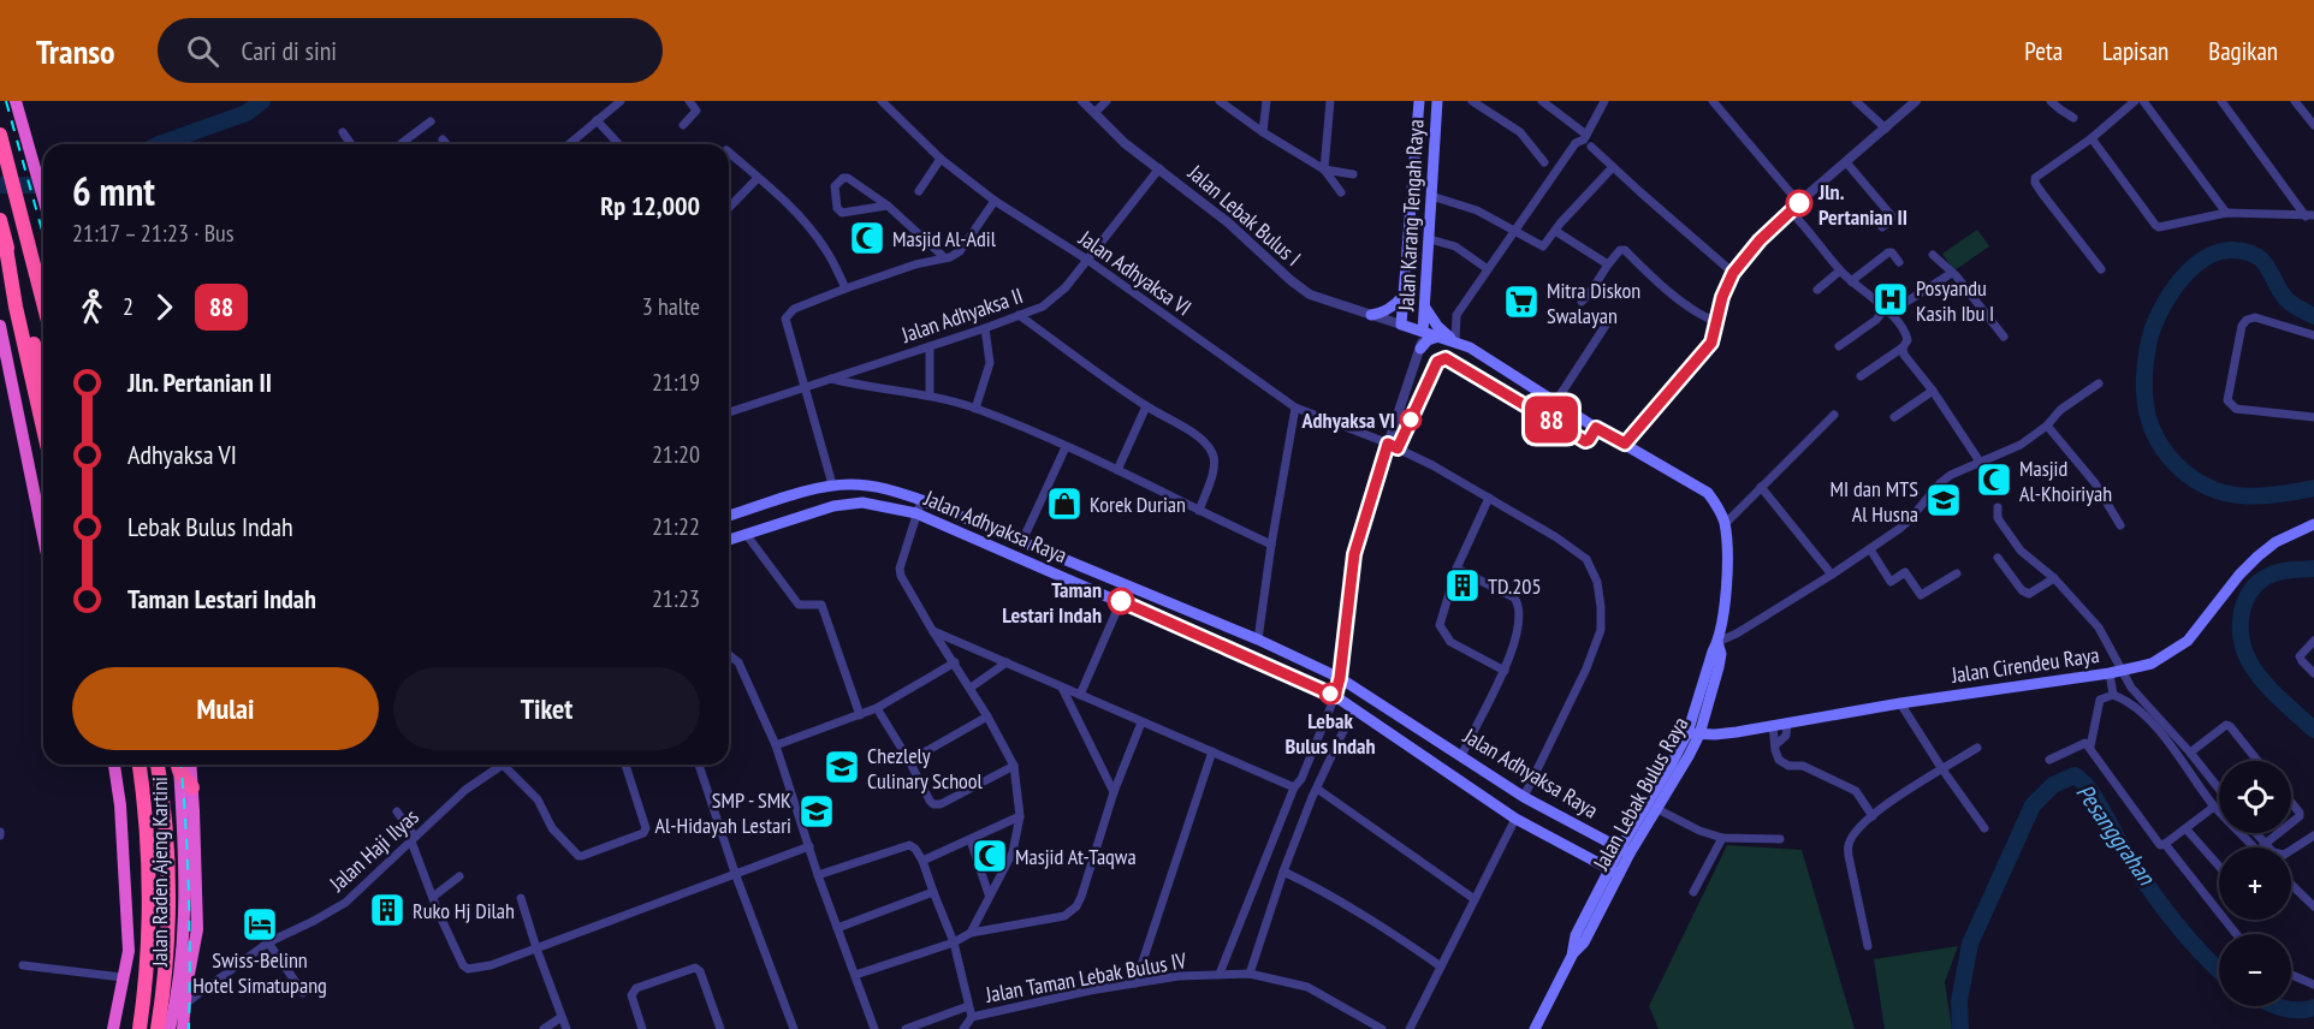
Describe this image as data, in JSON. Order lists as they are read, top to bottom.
{
  "streets": {
    "highway": ["Jalan Raden Ajeng Kartini"],
    "main road": [
      "Jalan Karang Tengah Raya",
      "Jalan Adhyaksa Raya",
      "Jalan Cirendeu Raya",
      "Jalan Lebak Bulus Raya"
    ],
    "street": [
      "Jalan Lebak Bulus I",
      "Jalan Adhyaksa VI",
      "Jalan Adhyaksa II",
      "Jalan Haji Ilyas",
      "Jalan Taman Lebak Bulus IV"
    ]
  },
  "crossings": [
    ["Jalan Lebak Bulus I", "Jalan Karang Tengah Raya"],
    ["Jalan Lebak Bulus I", "Jalan Adhyaksa II"],
    ["Jalan Lebak Bulus I", "Jalan Lebak Bulus Raya"],
    ["Jalan Karang Tengah Raya", "Jalan Lebak Bulus Raya"],
    ["Jalan Adhyaksa VI", "Jalan Adhyaksa II"],
    ["Jalan Adhyaksa VI", "Jalan Adhyaksa Raya"],
    ["Jalan Adhyaksa Raya", "Jalan Lebak Bulus Raya"],
    ["Jalan Cirendeu Raya", "Jalan Lebak Bulus Raya"],
    ["Jalan Haji Ilyas", "Jalan Raden Ajeng Kartini"]
  ],
  "water": ["Pesanggrahan"],
  "places": {
    "other": [
      "Jln. Pertanian II",
      "Adhyaksa VI",
      "Taman Lestari Indah",
      "Lebak Bulus Indah"
    ],
    "mosque": ["Masjid Al-Adil", "Masjid Al-Khoiriyah", "Masjid At-Taqwa"],
    "hospital": ["Posyandu Kasih Ibu I"],
    "supermarket": ["Mitra Diskon Swalayan"],
    "school or university": ["MI dan MTS Al Husna", "Chezlely Culinary School", "SMP - SMK Al-Hidayah Lestari"],
    "shop": ["Korek Durian"],
    "building": ["TD.205", "Ruko Hj Dilah"],
    "hotel": ["Swiss-Belinn Hotel Simatupang"]
  },
  "lines": ["bus line 88"],
  "page": {
    "header": "Transo",
    "search": "Cari di sini",
    "nav": ["Peta", "Lapisan", "Bagikan"],
    "on_map": "88",
    "heading": ["6 mnt", "21:17 – 21:23 · Bus", "Rp 12,000"],
    "legs": ["2", "88", "3 halte"],
    "list": [
      {
        "name": "Jln. Pertanian II",
        "value": "21:19"
      },
      {
        "name": "Adhyaksa VI",
        "value": "21:20"
      },
      {
        "name": "Lebak Bulus Indah",
        "value": "21:22"
      },
      {
        "name": "Taman Lestari Indah",
        "value": "21:23"
      }
    ],
    "buttons": ["Mulai", "Tiket"],
    "map_buttons": ["+", "−"]
  }
}
